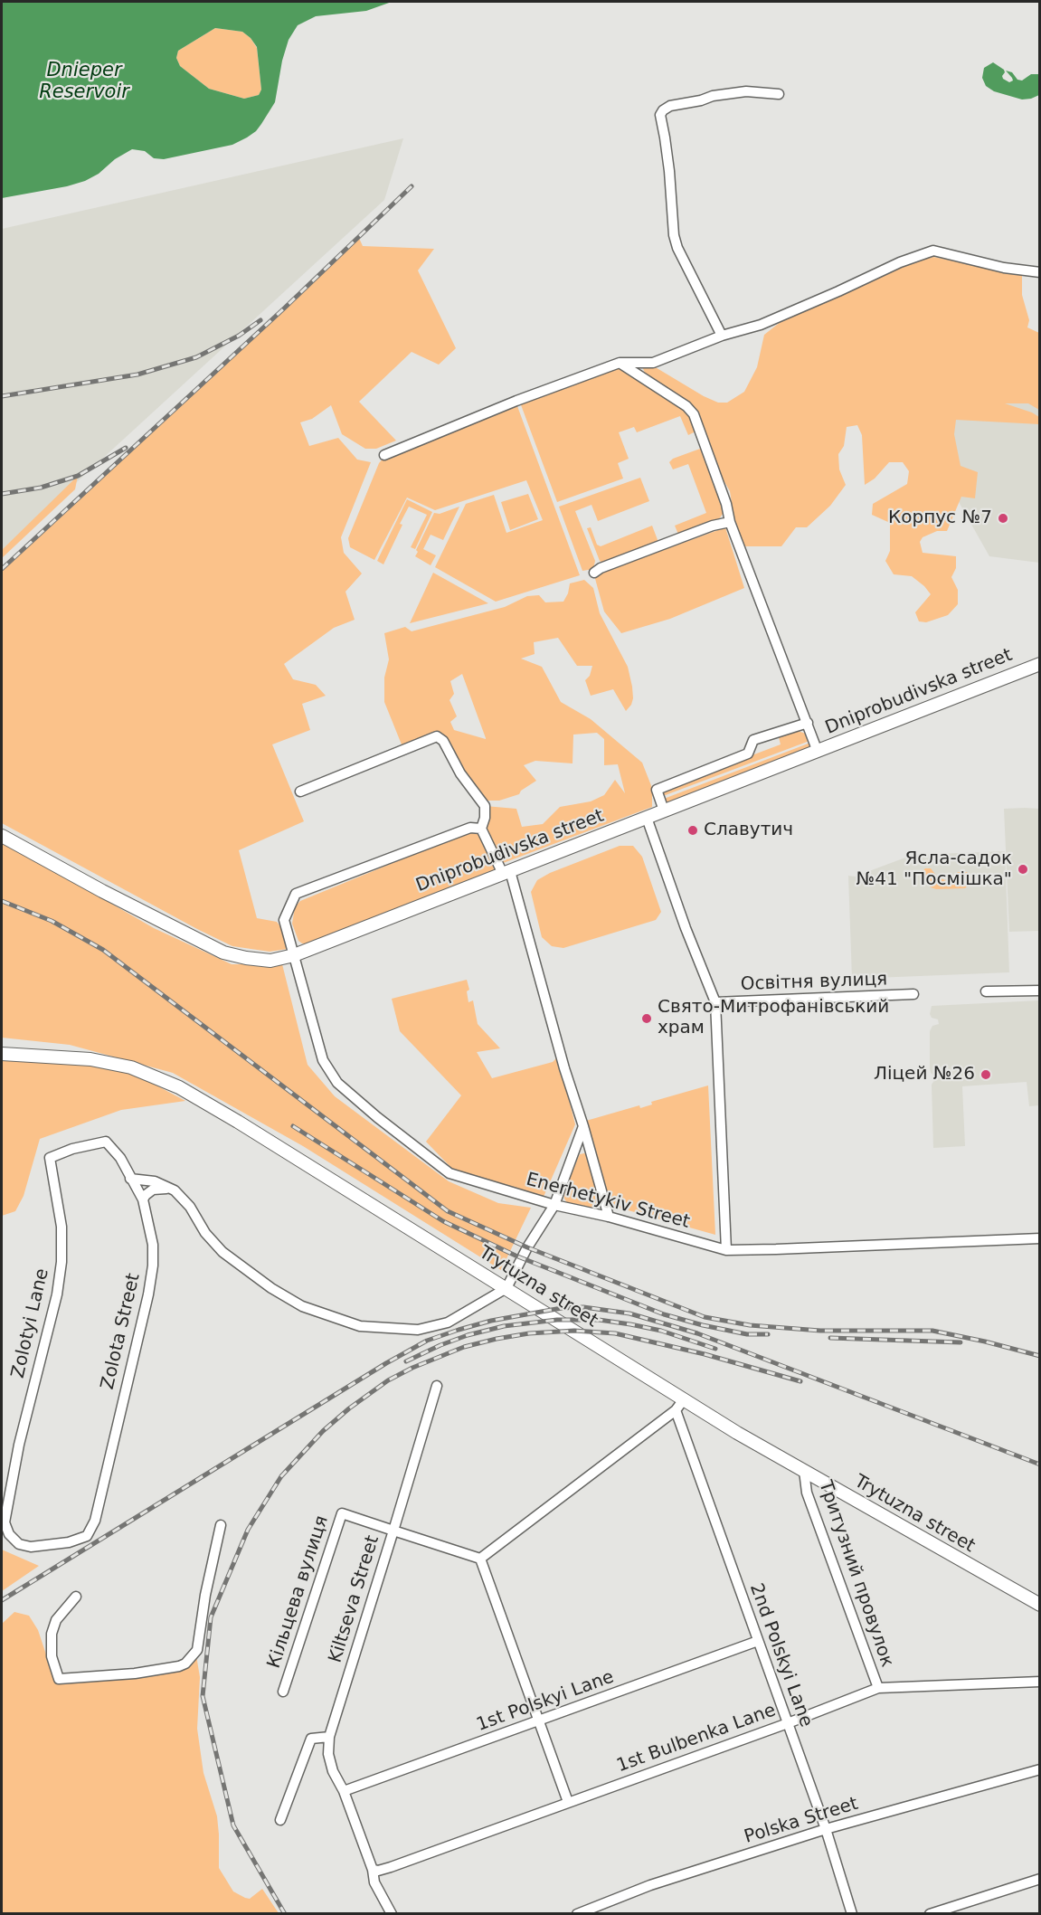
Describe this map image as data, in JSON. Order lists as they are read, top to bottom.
{
  "streets": {
    "street": [
      "Dniprobudivska street",
      "Освітня вулиця",
      "Enerhetykiv Street",
      "Trytuzna street",
      "Zolotyi Lane",
      "Zolota Street",
      "Тритузний провулок",
      "Кільцева вулиця",
      "Kiltseva Street",
      "2nd Polskyi Lane",
      "1st Polskyi Lane",
      "1st Bulbenka Lane",
      "Polska Street"
    ]
  },
  "crossings": [
    ["Dniprobudivska street", "Enerhetykiv Street"],
    ["Trytuzna street", "Тритузний провулок"],
    ["Zolotyi Lane", "Zolota Street"],
    ["Тритузний провулок", "1st Bulbenka Lane"],
    ["Кільцева вулиця", "Kiltseva Street"],
    ["Kiltseva Street", "1st Polskyi Lane"],
    ["Kiltseva Street", "1st Bulbenka Lane"],
    ["2nd Polskyi Lane", "1st Polskyi Lane"],
    ["2nd Polskyi Lane", "1st Bulbenka Lane"],
    ["2nd Polskyi Lane", "Polska Street"]
  ],
  "water": ["Dnieper Reservoir"],
  "places": [
    "Корпус №7",
    "Славутич",
    "Ясла-садок №41 \"Посмішка\"",
    "Свято-Митрофанівський храм",
    "Ліцей №26"
  ]
}
